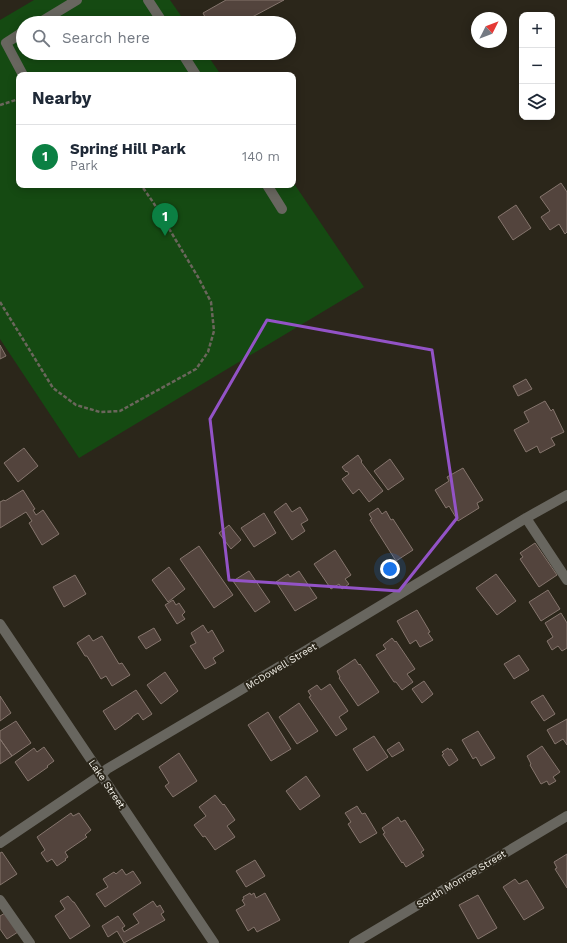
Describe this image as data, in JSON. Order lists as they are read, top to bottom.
{
  "streets": {
    "street": ["McDowell Street", "Lake Street", "South Monroe Street"]
  },
  "crossings": [
    ["McDowell Street", "Lake Street"]
  ],
  "north": "top right",
  "page": {
    "map_buttons": ["+", "−"],
    "search": "Search here",
    "heading": "Nearby",
    "list": [
      {
        "mark": "1",
        "name": "Spring Hill Park",
        "note": "Park",
        "value": "140 m"
      }
    ],
    "pins": "1"
  }
}
